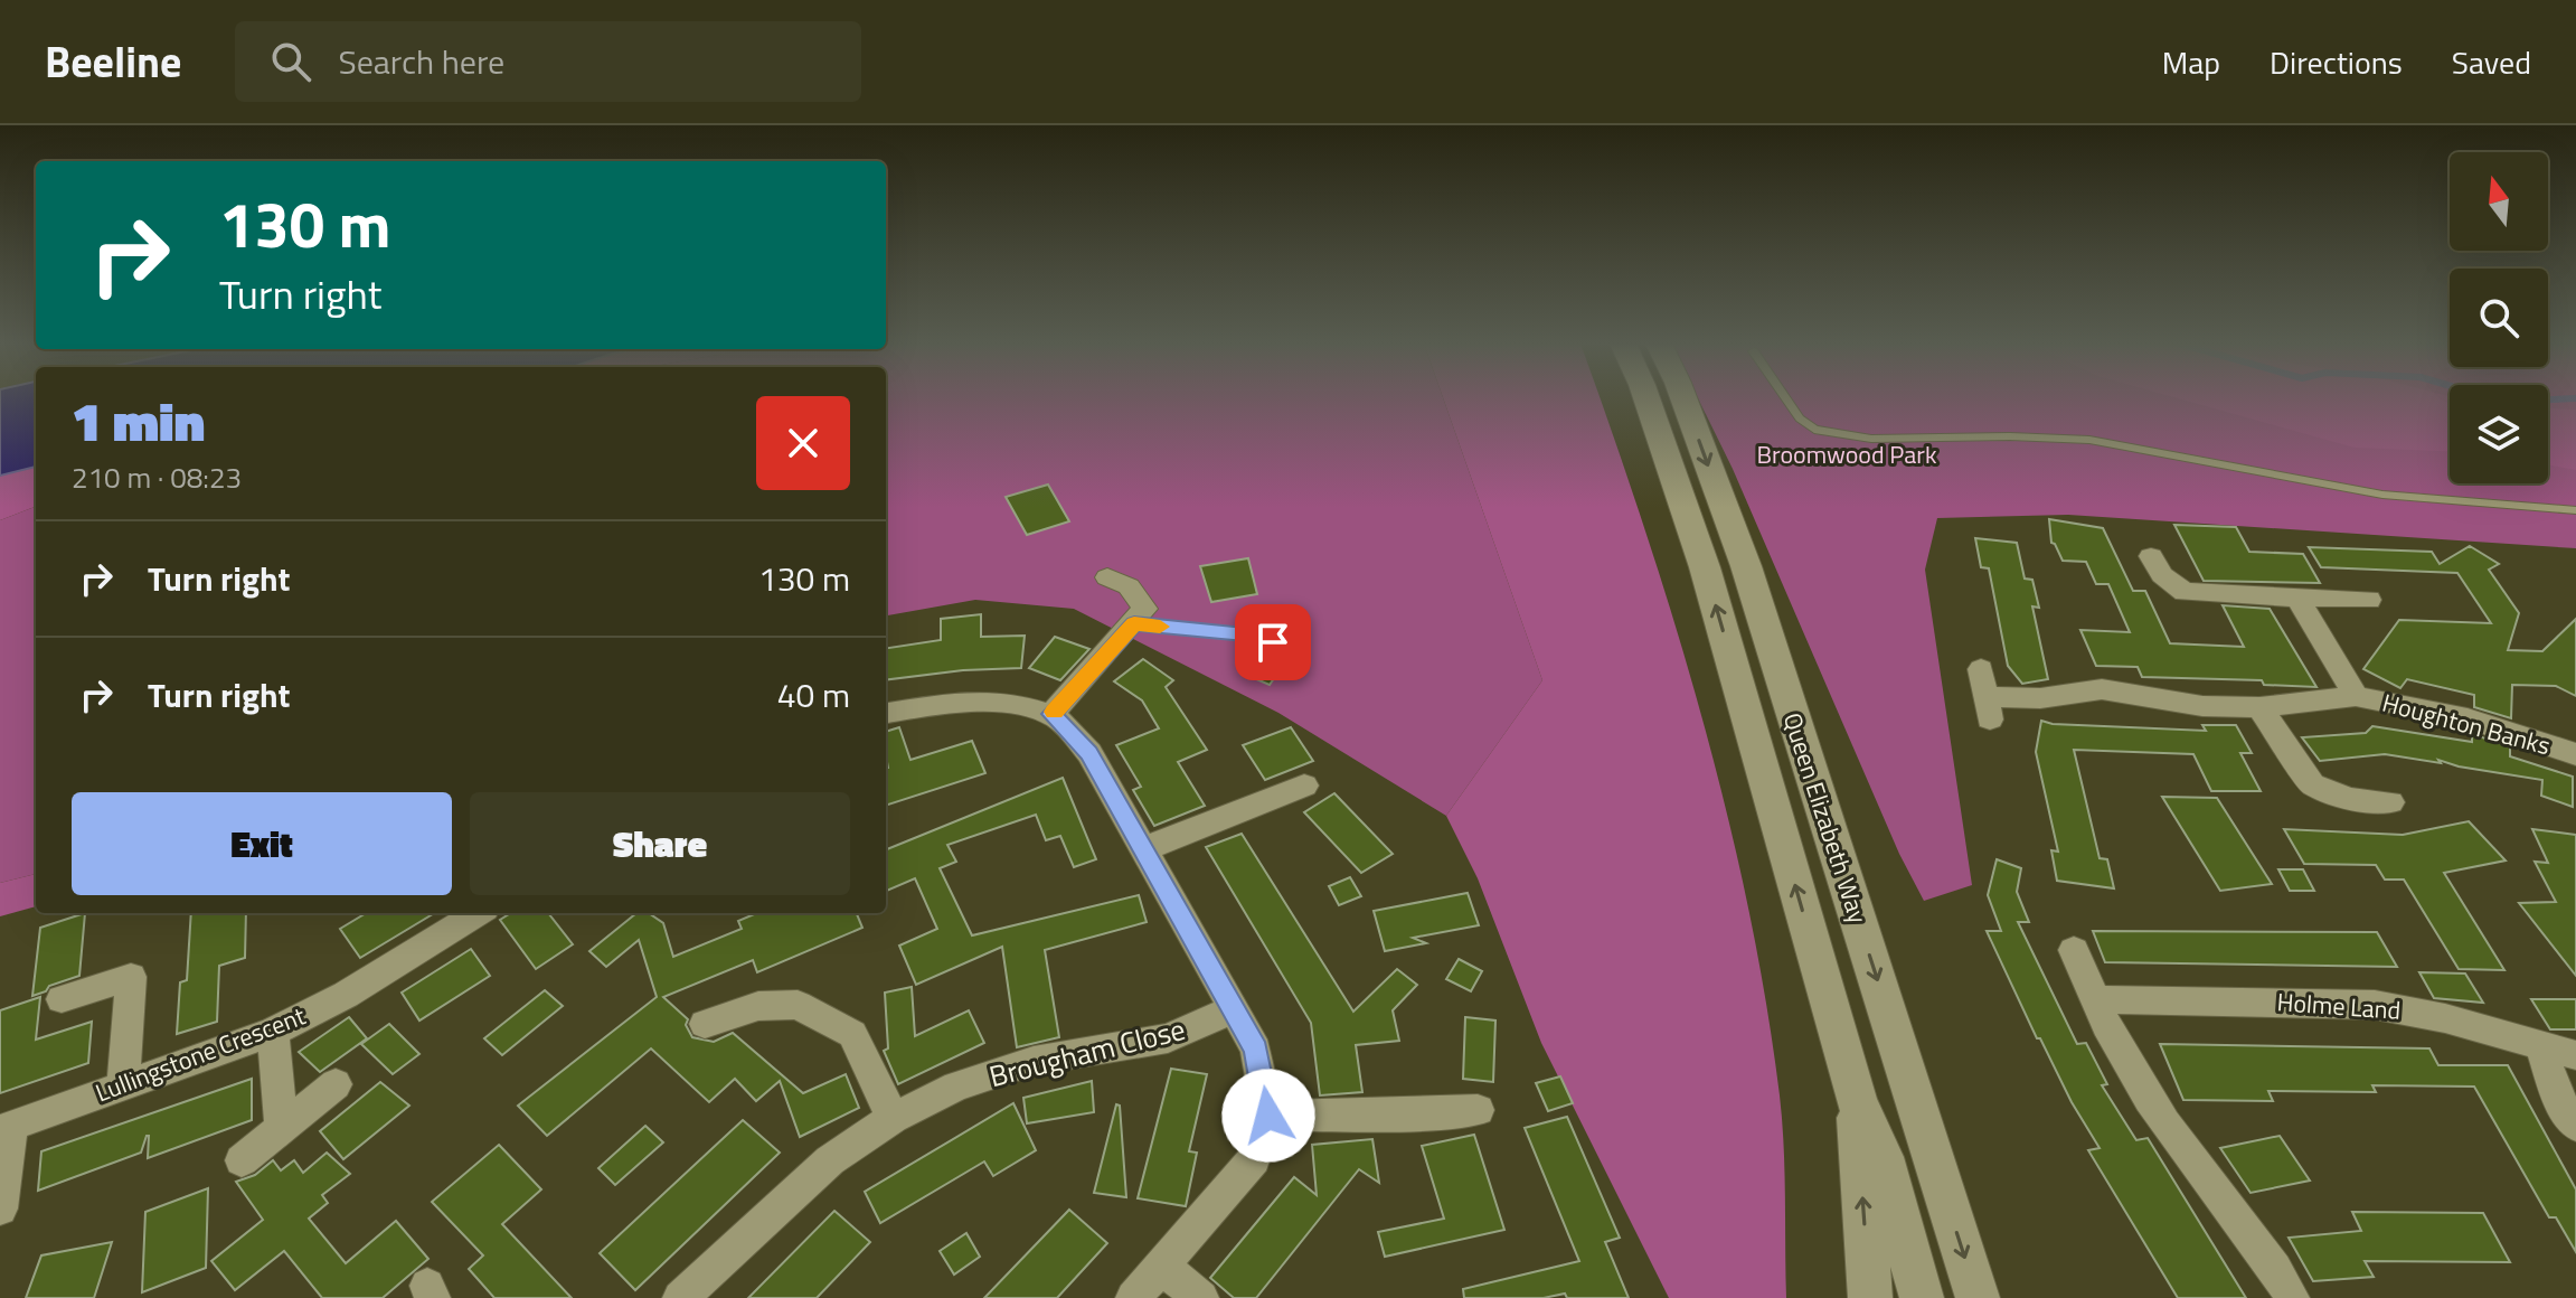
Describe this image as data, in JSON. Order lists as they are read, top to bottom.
{
  "streets": {
    "street": [
      "Houghton Banks",
      "Queen Elizabeth Way",
      "Holme Land",
      "Brougham Close",
      "Lullingstone Crescent"
    ]
  },
  "parks": ["Broomwood Park"],
  "north": "top",
  "page": {
    "header": "Beeline",
    "search": "Search here",
    "nav": ["Map", "Directions", "Saved"],
    "turn": ["130 m", "Turn right"],
    "heading": ["1 min", "210 m · 08:23"],
    "list": [
      {
        "name": "Turn right",
        "value": "130 m"
      },
      {
        "name": "Turn right",
        "value": "40 m"
      }
    ],
    "buttons": ["Exit", "Share"]
  }
}
